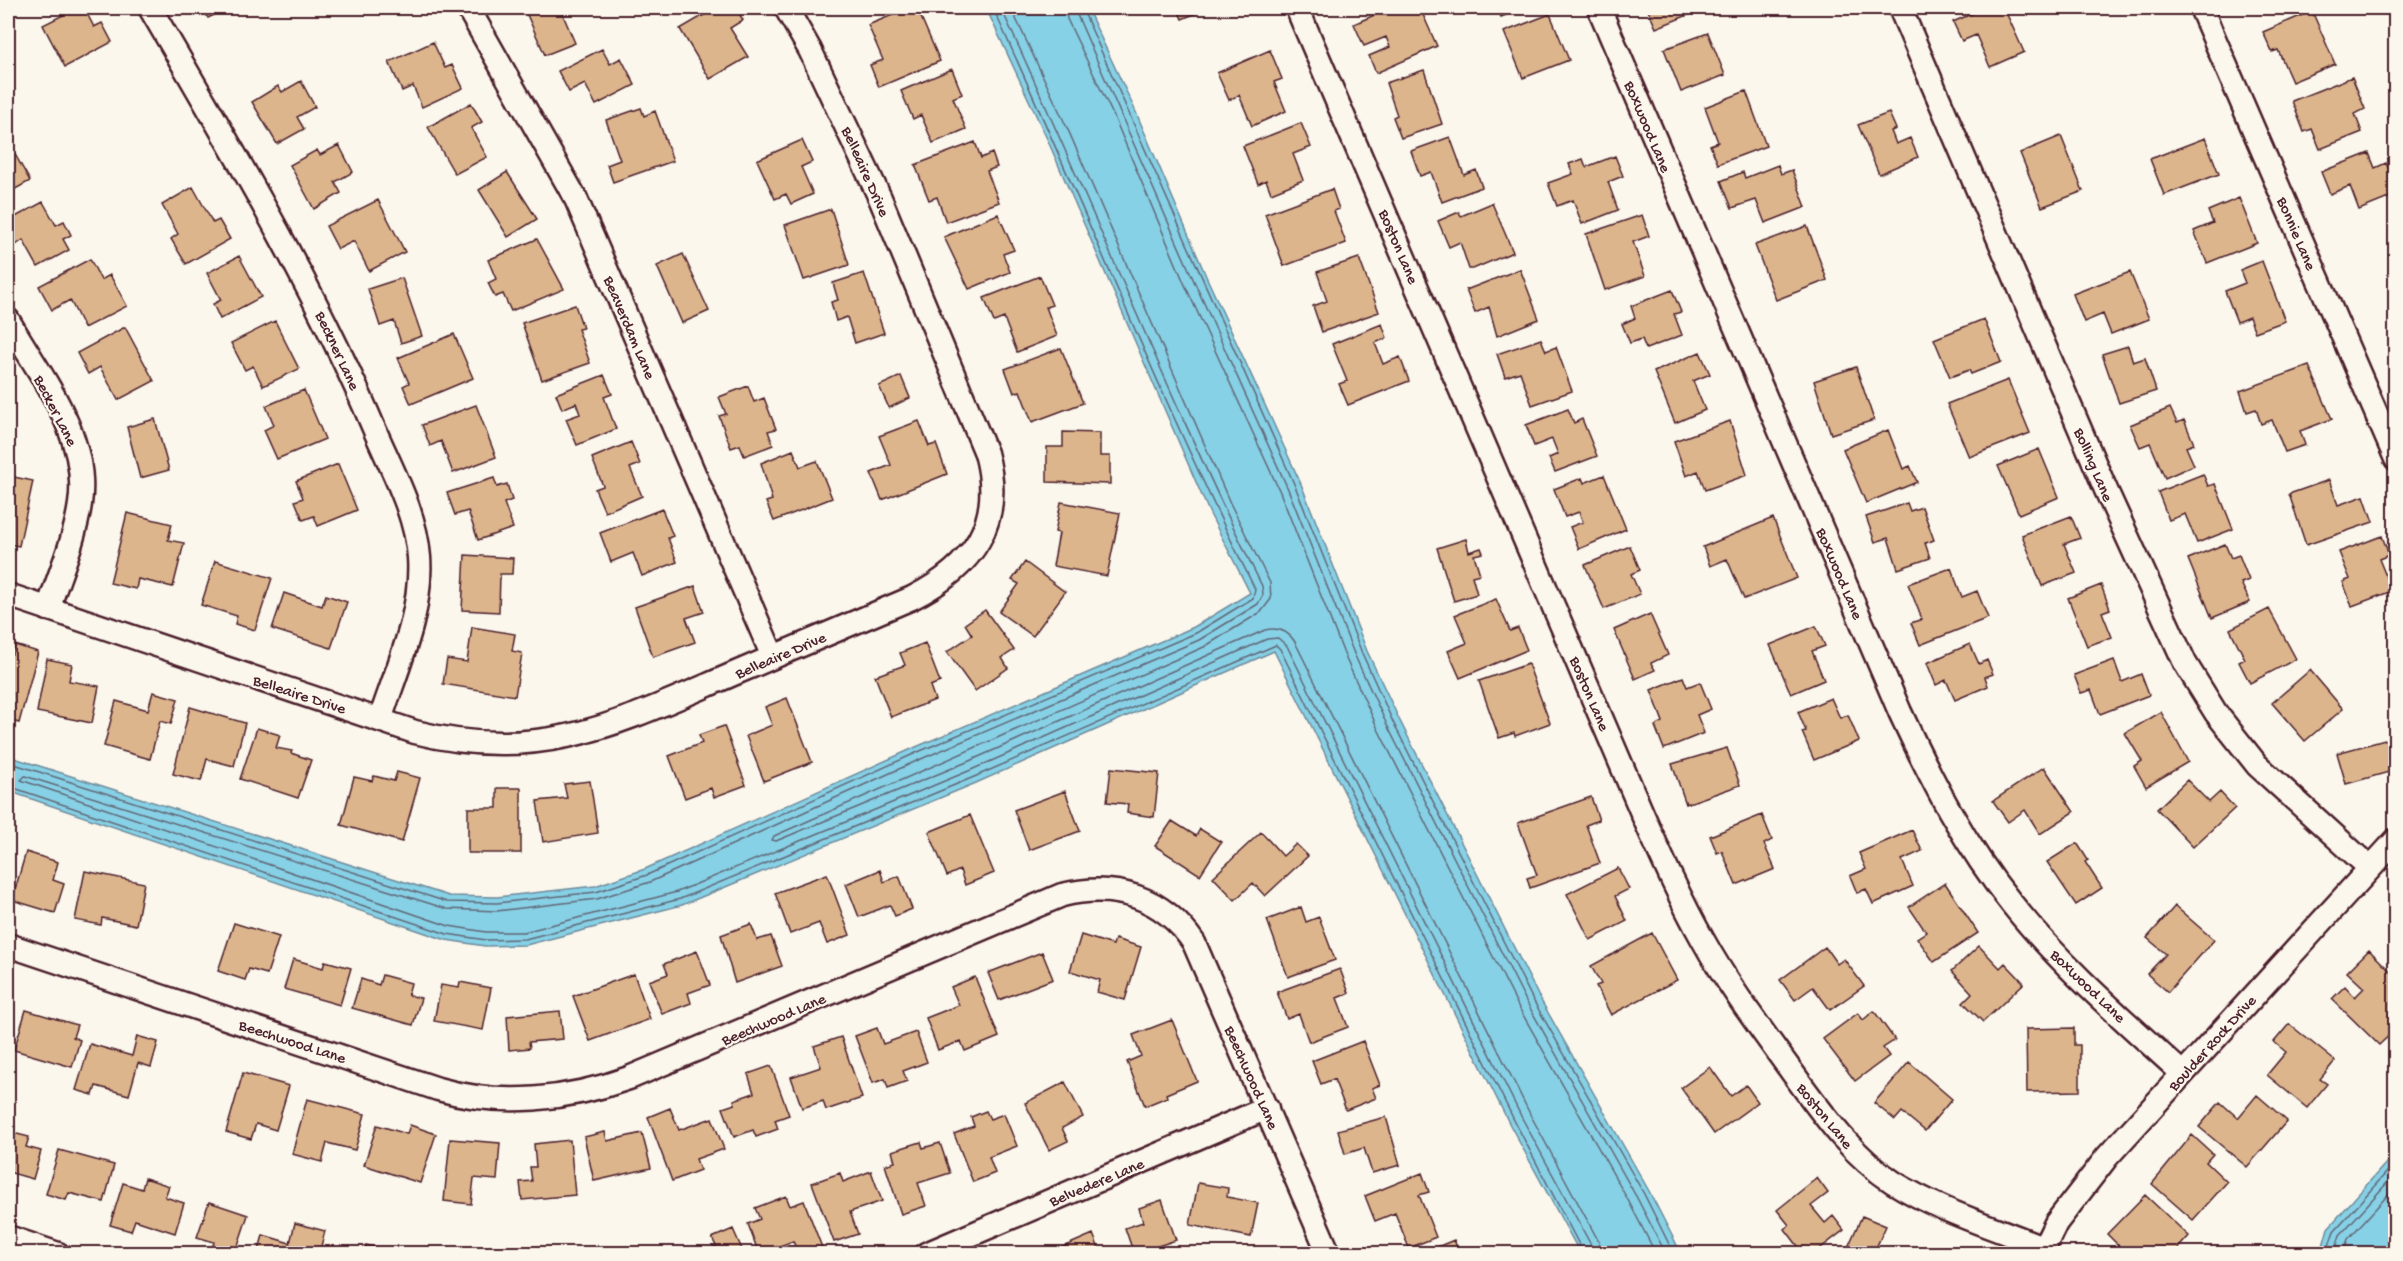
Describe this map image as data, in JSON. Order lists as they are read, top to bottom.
{
  "streets": {
    "street": [
      "Boxwood Lane",
      "Belleaire Drive",
      "Bonnie Lane",
      "Boston Lane",
      "Beaverdam Lane",
      "Beckner Lane",
      "Becker Lane",
      "Bolling Lane",
      "Beechwood Lane",
      "Boulder Rock Drive",
      "Belvedere Lane"
    ]
  },
  "crossings": [
    ["Boxwood Lane", "Boulder Rock Drive"],
    ["Belleaire Drive", "Beaverdam Lane"],
    ["Belleaire Drive", "Beckner Lane"],
    ["Belleaire Drive", "Becker Lane"],
    ["Boston Lane", "Boulder Rock Drive"],
    ["Bolling Lane", "Boulder Rock Drive"],
    ["Beechwood Lane", "Belvedere Lane"]
  ]
}
